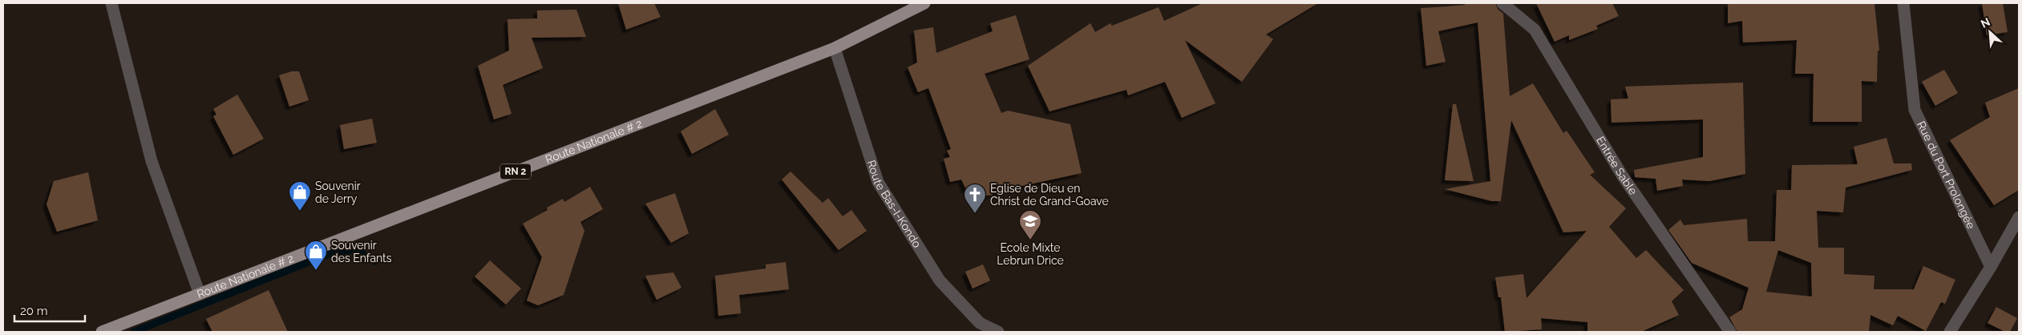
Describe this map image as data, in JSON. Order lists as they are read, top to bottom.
{
  "streets": {
    "main road": ["Route Nationale # 2", "RN 2"],
    "street": ["Entrée Sable", "Rue du Port Prolongée", "Route Bas-I-Kondo"]
  },
  "crossings": [
    ["Route Nationale # 2", "Route Bas-I-Kondo"]
  ],
  "places": {
    "shop": ["Souvenir de Jerry", "Souvenir des Enfants"],
    "church": ["Eglise de Dieu en Christ de Grand-Goave"],
    "school or university": ["Ecole Mixte Lebrun Drice"]
  },
  "scale_bar": "20 m",
  "north": "top left"
}
